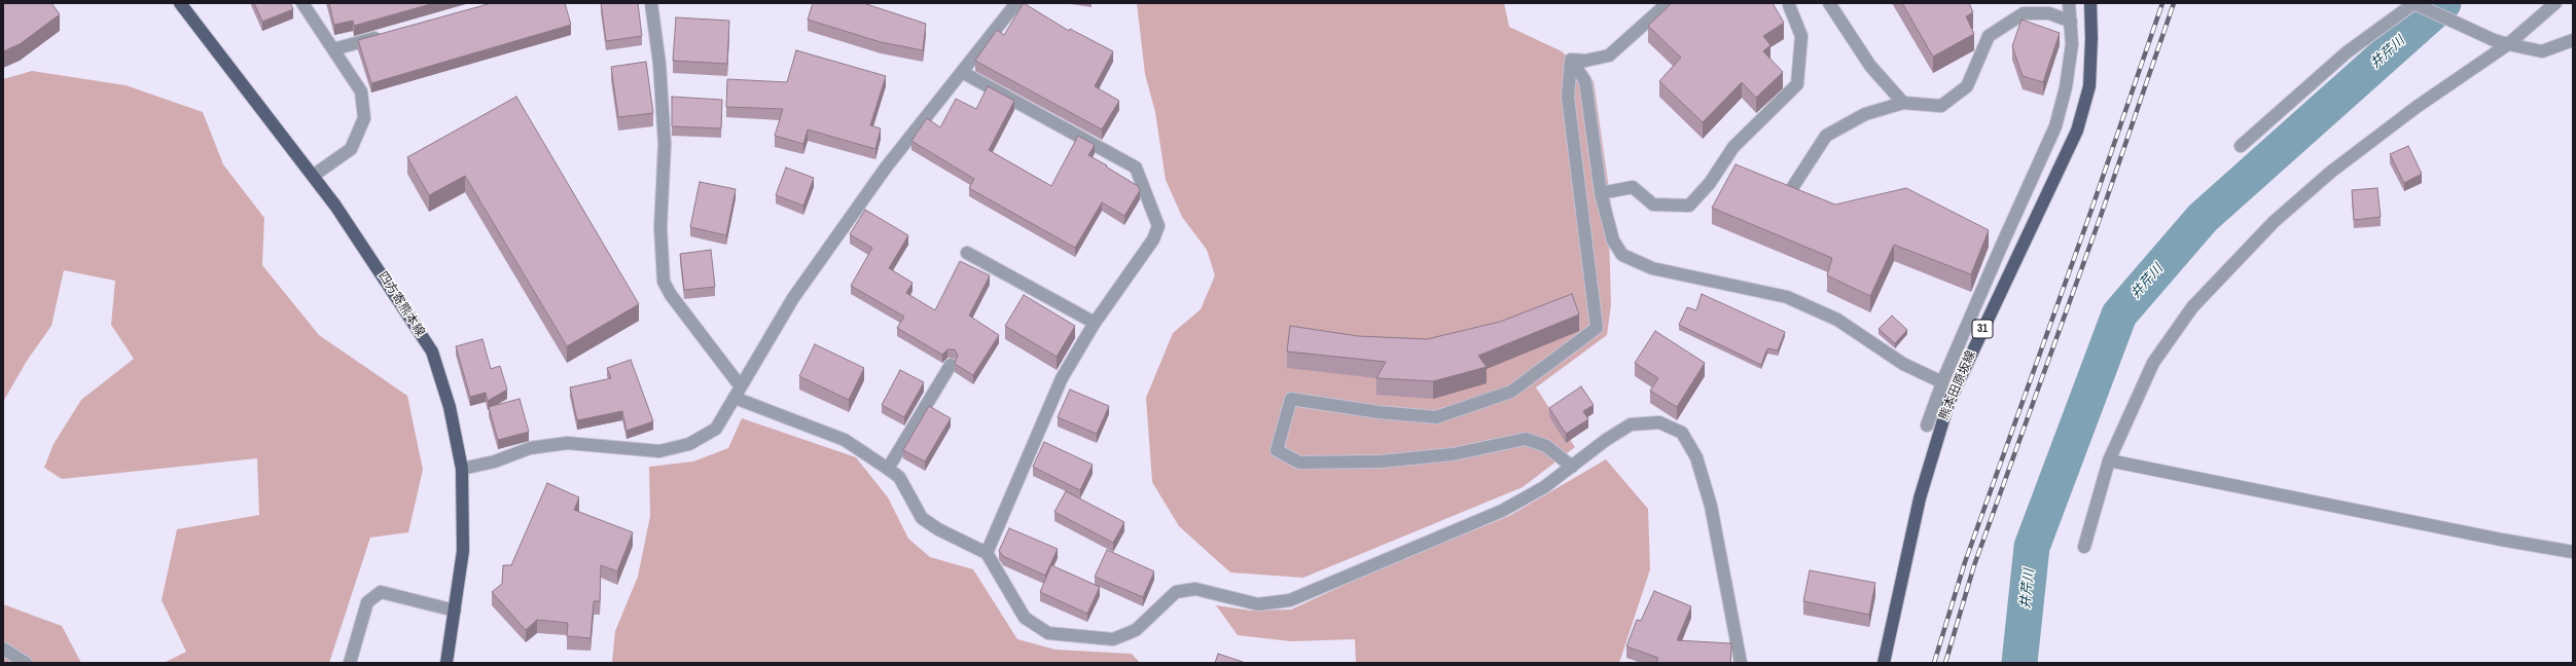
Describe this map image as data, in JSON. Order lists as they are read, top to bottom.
{
  "streets": {
    "main road": ["四方寄熊本線", "31", "熊本田原坂線"]
  },
  "water": ["井芹川"]
}
